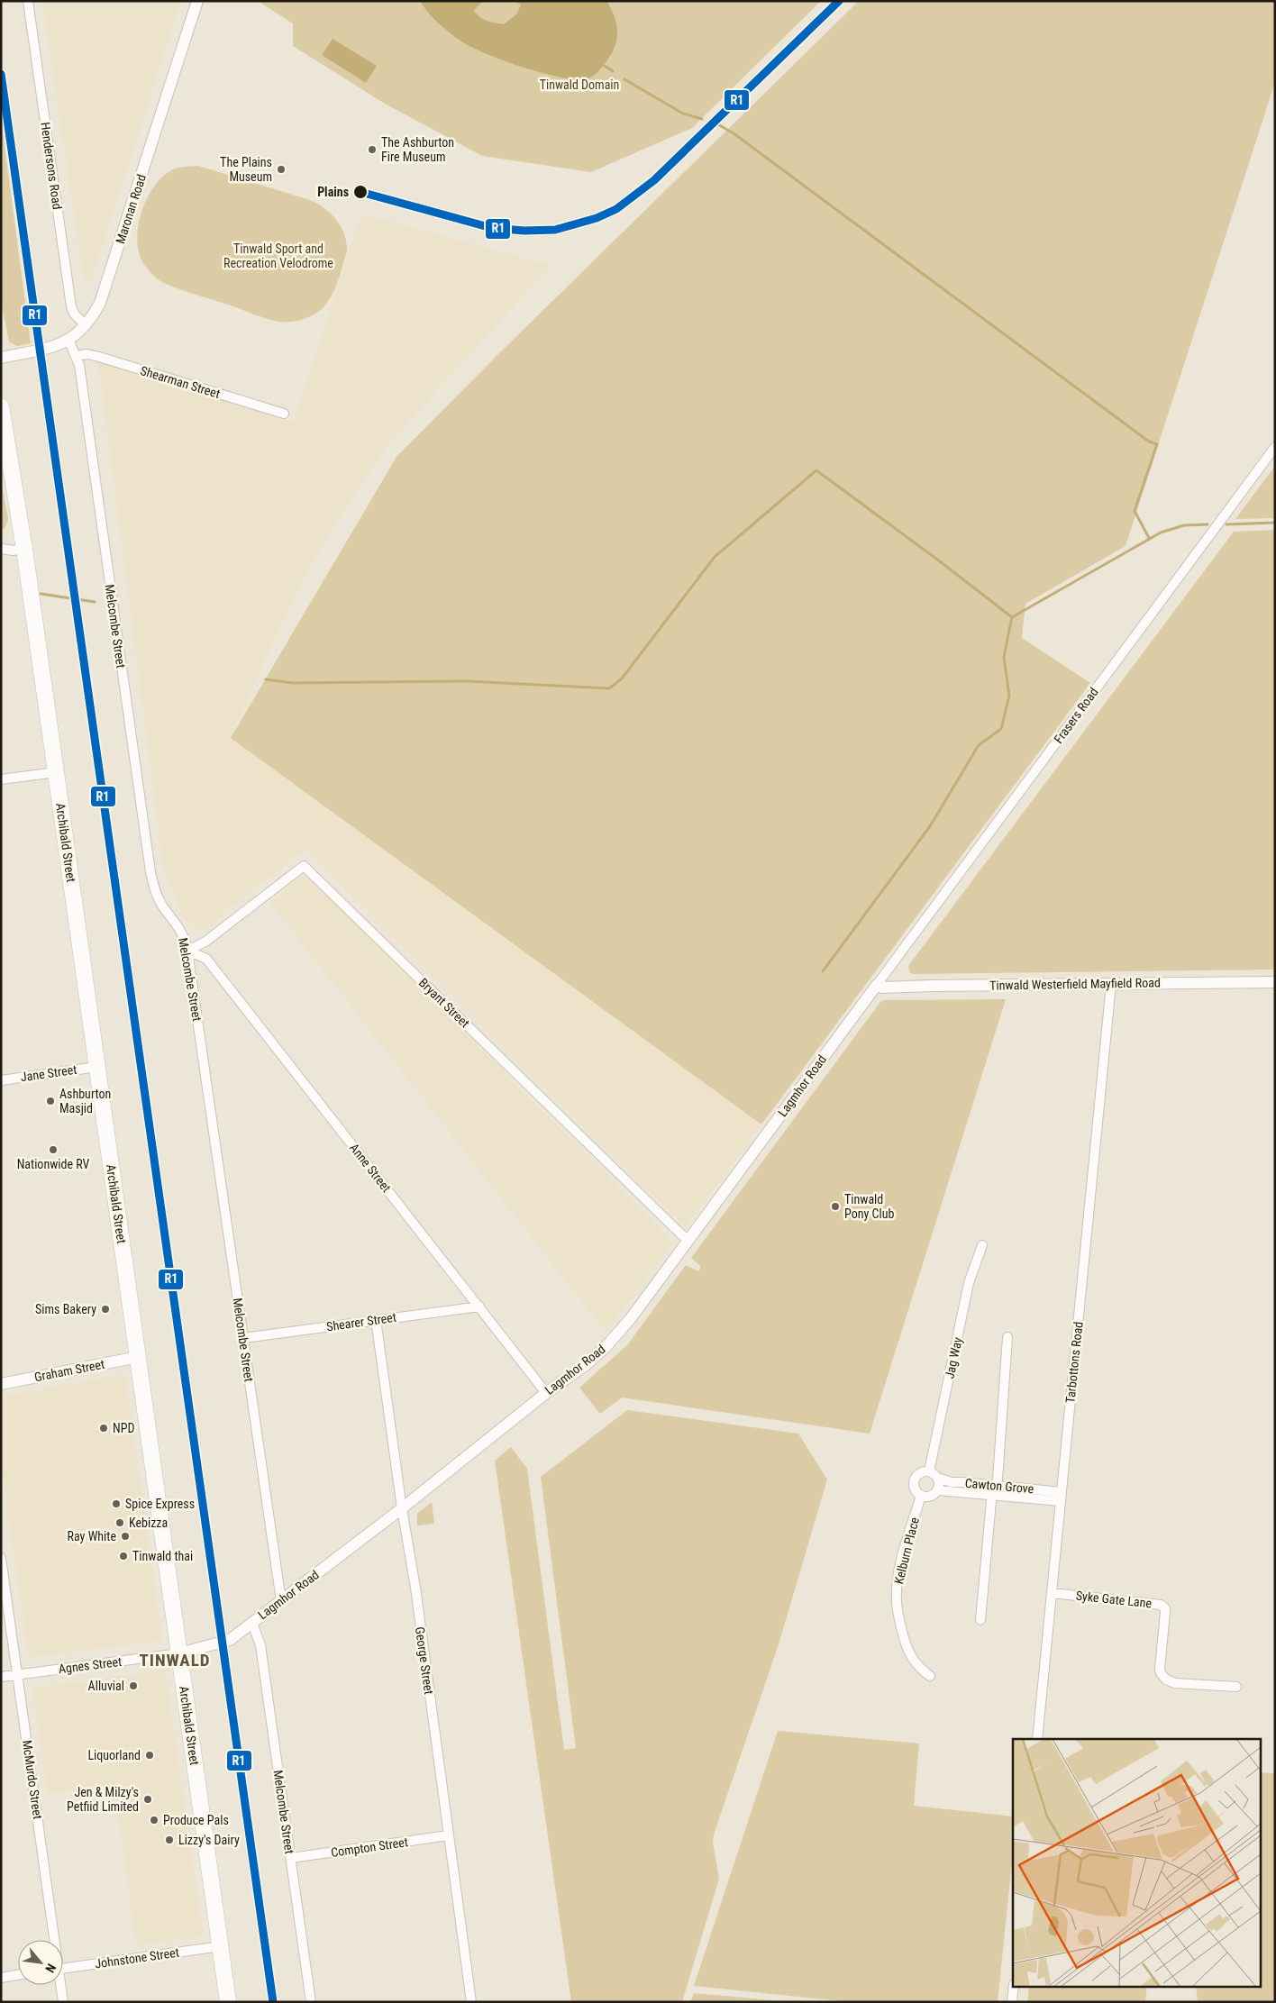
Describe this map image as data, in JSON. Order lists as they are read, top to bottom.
{
  "streets": {
    "highway": ["Archibald Street"],
    "street": [
      "Hendersons Road",
      "Maronan Road",
      "Shearman Street",
      "Melcombe Street",
      "Frasers Road",
      "Tinwald Westerfield Mayfield Road",
      "Bryant Street",
      "Jane Street",
      "Lagmhor Road",
      "Anne Street",
      "Shearer Street",
      "Jag Way",
      "Tarbottons Road",
      "Graham Street",
      "Cawton Grove",
      "Kelburn Place",
      "Syke Gate Lane",
      "George Street",
      "Agnes Street",
      "McMurdo Street",
      "Compton Street",
      "Johnstone Street"
    ]
  },
  "crossings": [
    ["Hendersons Road", "Maronan Road"],
    ["Maronan Road", "Melcombe Street"],
    ["Shearman Street", "Melcombe Street"],
    ["Melcombe Street", "Bryant Street"],
    ["Melcombe Street", "Lagmhor Road"],
    ["Melcombe Street", "Anne Street"],
    ["Melcombe Street", "Shearer Street"],
    ["Melcombe Street", "Compton Street"],
    ["Frasers Road", "Tinwald Westerfield Mayfield Road"],
    ["Frasers Road", "Lagmhor Road"],
    ["Archibald Street", "Jane Street"],
    ["Archibald Street", "Lagmhor Road"],
    ["Archibald Street", "Graham Street"],
    ["Archibald Street", "Agnes Street"],
    ["Archibald Street", "Johnstone Street"],
    ["Tinwald Westerfield Mayfield Road", "Lagmhor Road"],
    ["Tinwald Westerfield Mayfield Road", "Tarbottons Road"],
    ["Bryant Street", "Lagmhor Road"],
    ["Bryant Street", "Anne Street"],
    ["Lagmhor Road", "Anne Street"],
    ["Lagmhor Road", "George Street"],
    ["Lagmhor Road", "Agnes Street"],
    ["Anne Street", "Shearer Street"],
    ["Shearer Street", "George Street"],
    ["Jag Way", "Cawton Grove"],
    ["Jag Way", "Kelburn Place"],
    ["Tarbottons Road", "Cawton Grove"],
    ["Tarbottons Road", "Syke Gate Lane"],
    ["Cawton Grove", "Kelburn Place"],
    ["George Street", "Compton Street"],
    ["Agnes Street", "McMurdo Street"]
  ],
  "districts": ["TINWALD"],
  "parks": ["Tinwald Domain", "Tinwald Sport and Recreation Velodrome"],
  "places": [
    "The Ashburton Fire Museum",
    "The Plains Museum",
    "Plains",
    "Ashburton Masjid",
    "Nationwide RV",
    "Tinwald Pony Club",
    "Sims Bakery",
    "NPD",
    "Spice Express",
    "Kebizza",
    "Ray White",
    "Tinwald thai",
    "Alluvial",
    "Liquorland",
    "Jen & Milzy's Petfiid Limited",
    "Produce Pals",
    "Lizzy's Dairy"
  ],
  "lines": ["transit line R1"],
  "north": "bottom right"
}
